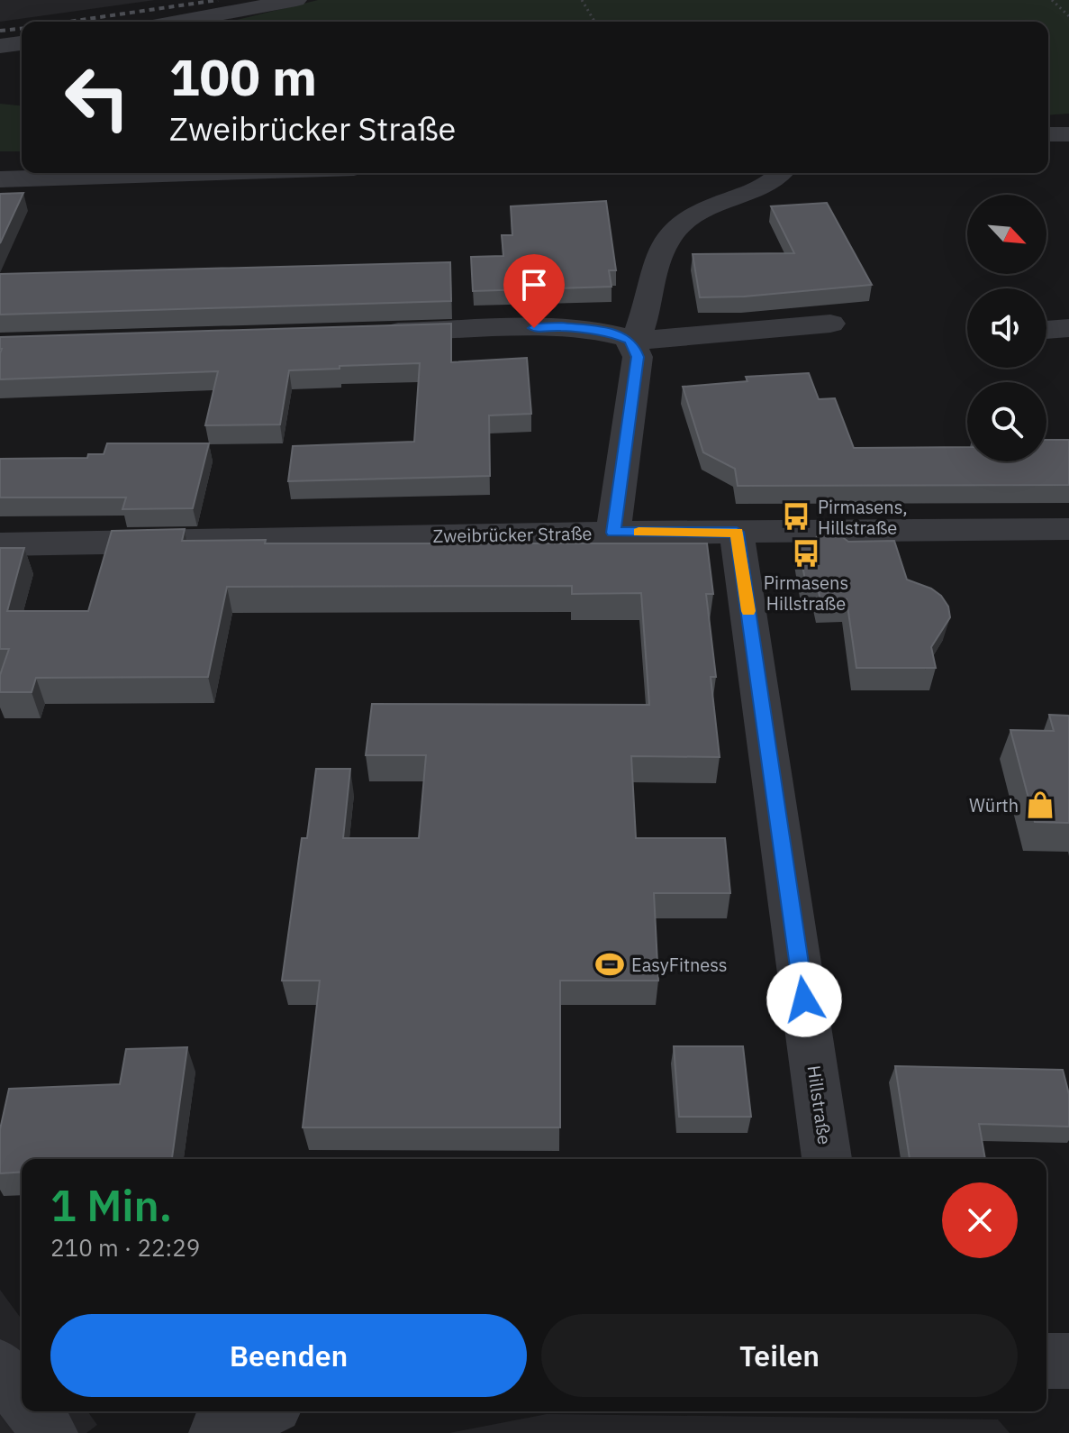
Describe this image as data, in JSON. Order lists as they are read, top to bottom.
{
  "streets": {
    "street": ["Zweibrücker Straße", "Hillstraße"]
  },
  "crossings": [
    ["Zweibrücker Straße", "Hillstraße"]
  ],
  "places": {
    "bus stop": ["Pirmasens, Hillstraße", "Pirmasens Hillstraße"],
    "shop": ["Würth"],
    "sports": ["EasyFitness"]
  },
  "north": "bottom right",
  "page": {
    "turn": ["100 m", "Zweibrücker Straße"],
    "heading": ["1 Min.", "210 m · 22:29"],
    "buttons": ["Beenden", "Teilen"]
  }
}
